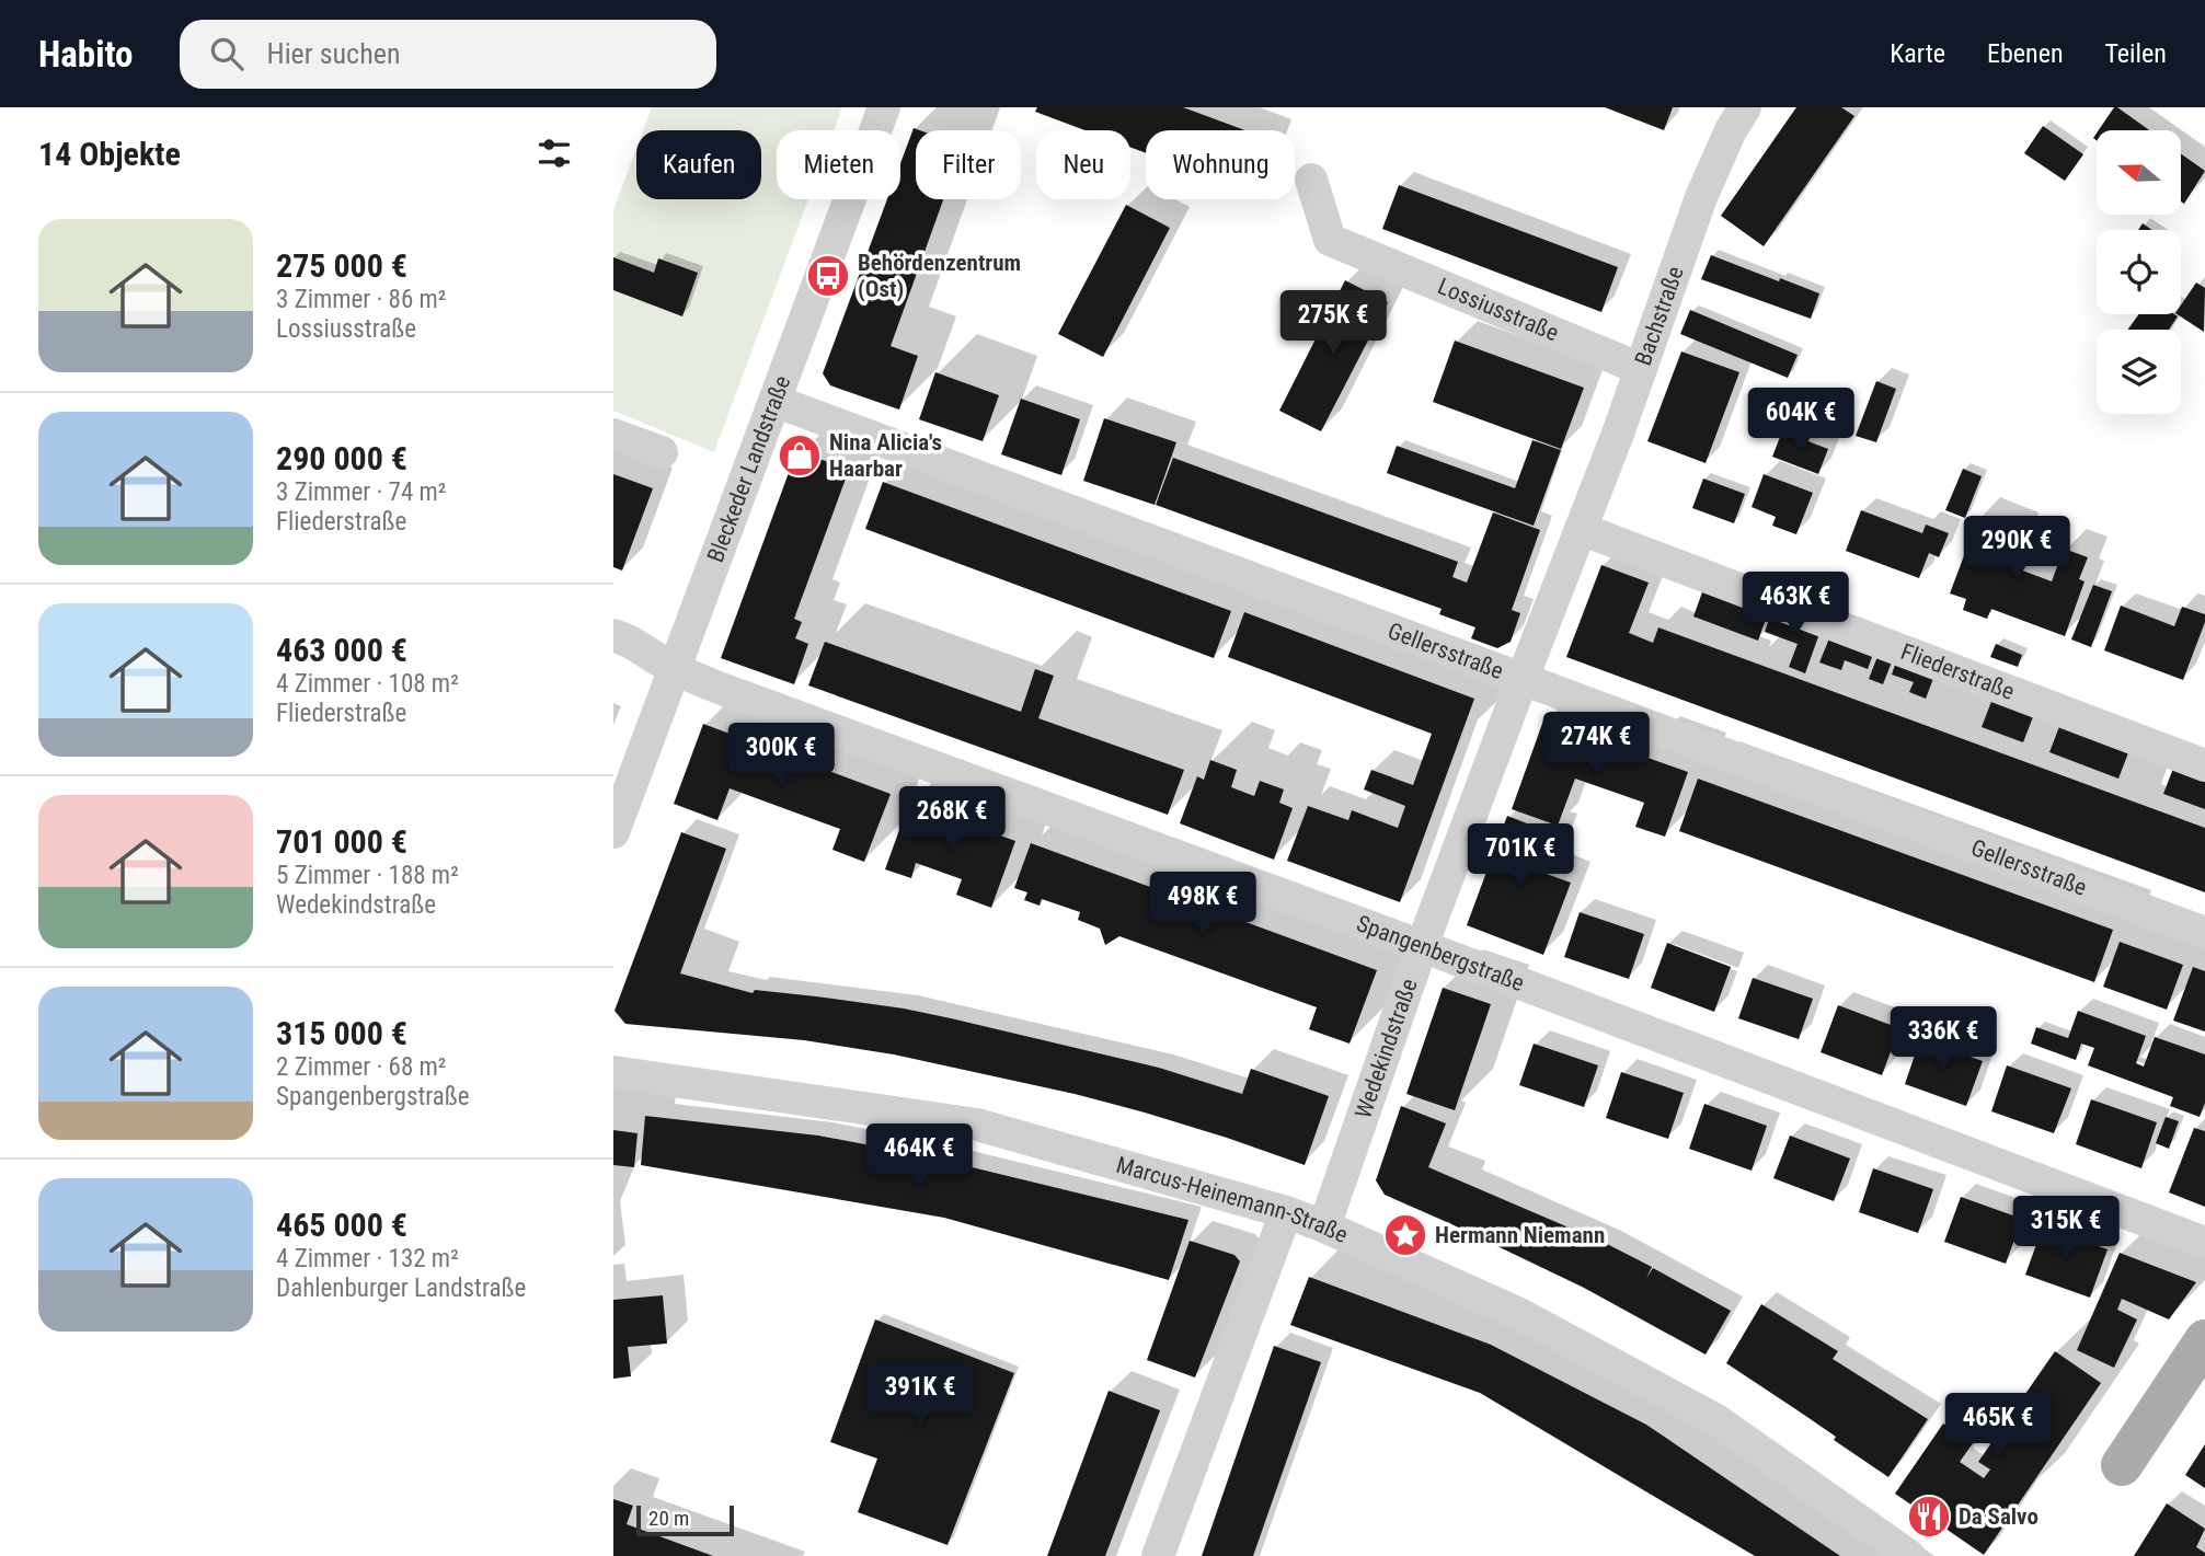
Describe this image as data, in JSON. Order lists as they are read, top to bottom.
{
  "streets": {
    "street": [
      "Lossiusstraße",
      "Bachstraße",
      "Bleckeder Landstraße",
      "Gellersstraße",
      "Fliederstraße",
      "Spangenbergstraße",
      "Wedekindstraße",
      "Marcus-Heinemann-Straße"
    ]
  },
  "crossings": [
    ["Lossiusstraße", "Bachstraße"],
    ["Bachstraße", "Fliederstraße"],
    ["Bachstraße", "Wedekindstraße"],
    ["Bleckeder Landstraße", "Gellersstraße"],
    ["Bleckeder Landstraße", "Spangenbergstraße"],
    ["Gellersstraße", "Wedekindstraße"],
    ["Fliederstraße", "Wedekindstraße"],
    ["Spangenbergstraße", "Wedekindstraße"],
    ["Wedekindstraße", "Marcus-Heinemann-Straße"]
  ],
  "places": {
    "bus stop": ["Behördenzentrum (Ost)"],
    "shop": ["Nina Alicia's Haarbar"],
    "place": ["Hermann Niemann"],
    "restaurant": ["Da Salvo"]
  },
  "scale_bar": "20 m",
  "north": "left",
  "page": {
    "header": "Habito",
    "search": "Hier suchen",
    "nav": ["Karte", "Ebenen", "Teilen"],
    "heading": "14 Objekte",
    "chip": [
      "Kaufen",
      "Mieten",
      "Filter",
      "Neu",
      "Wohnung"
    ],
    "list": [
      {
        "name": "275 000 €",
        "note": "3 Zimmer · 86 m² · Lossiusstraße"
      },
      {
        "name": "290 000 €",
        "note": "3 Zimmer · 74 m² · Fliederstraße"
      },
      {
        "name": "463 000 €",
        "note": "4 Zimmer · 108 m² · Fliederstraße"
      },
      {
        "name": "701 000 €",
        "note": "5 Zimmer · 188 m² · Wedekindstraße"
      },
      {
        "name": "315 000 €",
        "note": "2 Zimmer · 68 m² · Spangenbergstraße"
      },
      {
        "name": "465 000 €",
        "note": "4 Zimmer · 132 m² · Dahlenburger Landstraße"
      }
    ],
    "price": [
      "275K €",
      "604K €",
      "290K €",
      "463K €",
      "274K €",
      "300K €",
      "268K €",
      "701K €",
      "498K €",
      "336K €",
      "464K €",
      "315K €",
      "391K €",
      "465K €"
    ],
    "scale": "20 m"
  }
}
